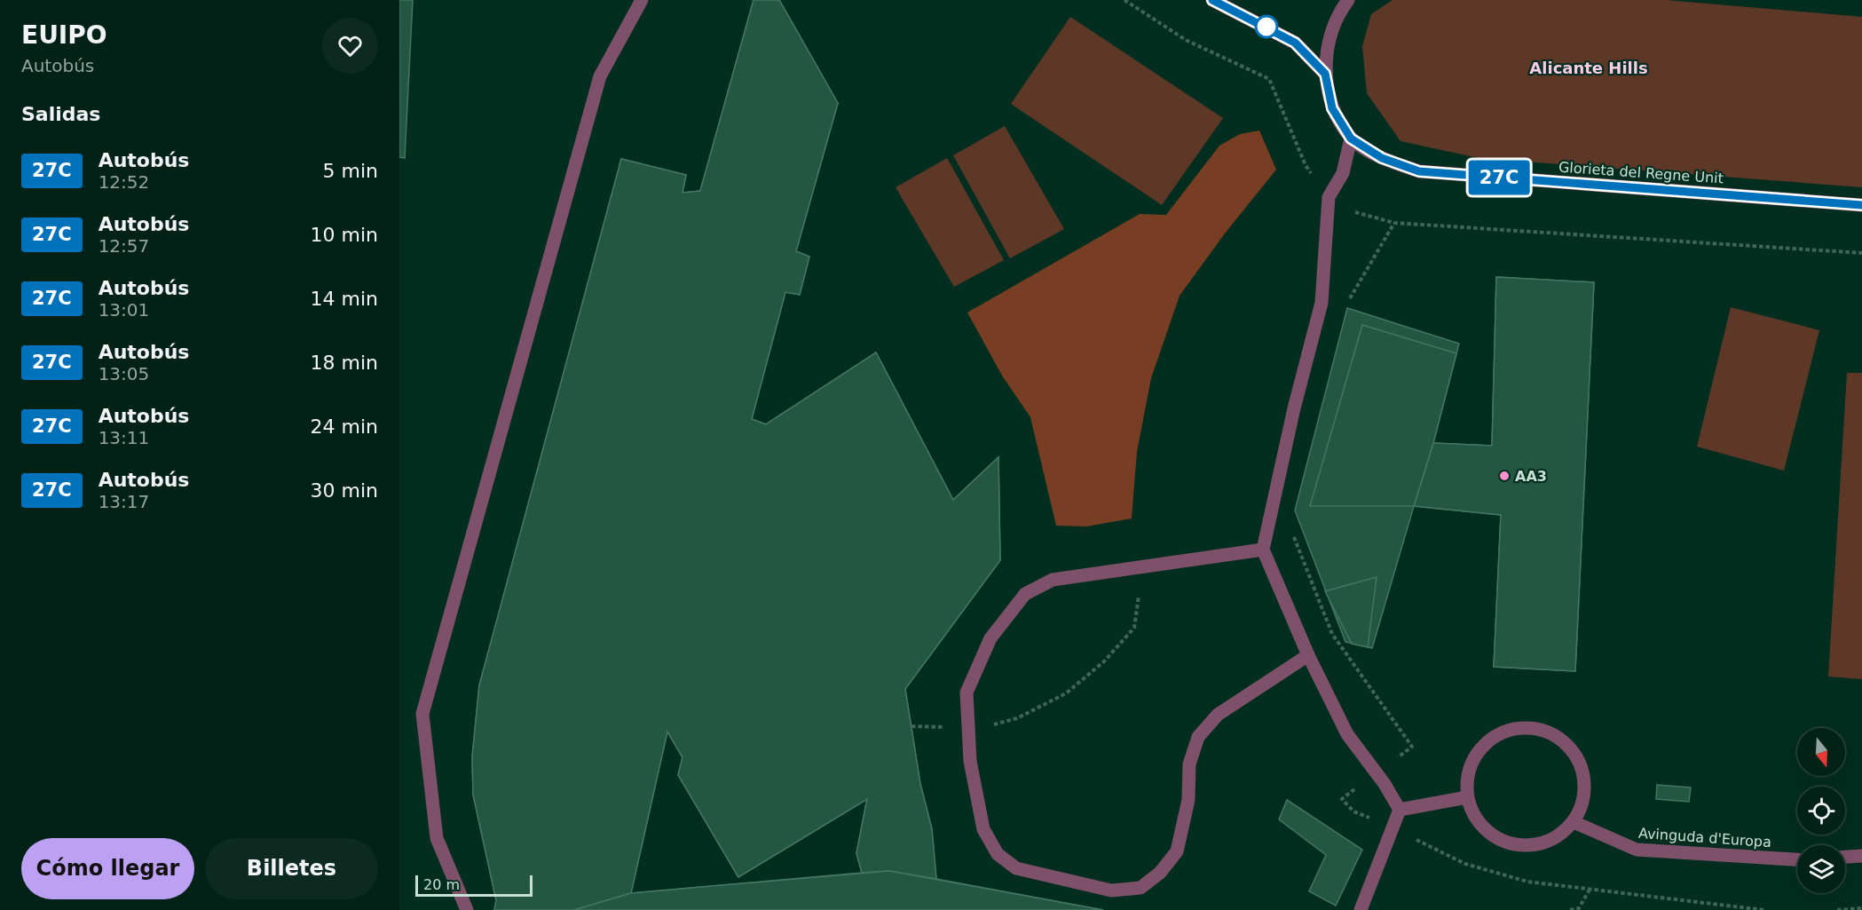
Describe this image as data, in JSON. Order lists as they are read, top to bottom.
{
  "streets": {
    "street": ["Glorieta del Regne Unit", "Avinguda d'Europa"]
  },
  "districts": ["Alicante Hills"],
  "places": ["AA3"],
  "lines": ["bus line 27C"],
  "scale_bar": "20 m",
  "north": "bottom",
  "page": {
    "heading": [
      ["EUIPO", "Autobús"],
      "Salidas"
    ],
    "on_map": "27C",
    "list": [
      {
        "mark": "27C",
        "name": "Autobús",
        "note": "12:52",
        "value": "5 min"
      },
      {
        "mark": "27C",
        "name": "Autobús",
        "note": "12:57",
        "value": "10 min"
      },
      {
        "mark": "27C",
        "name": "Autobús",
        "note": "13:01",
        "value": "14 min"
      },
      {
        "mark": "27C",
        "name": "Autobús",
        "note": "13:05",
        "value": "18 min"
      },
      {
        "mark": "27C",
        "name": "Autobús",
        "note": "13:11",
        "value": "24 min"
      },
      {
        "mark": "27C",
        "name": "Autobús",
        "note": "13:17",
        "value": "30 min"
      }
    ],
    "buttons": ["Cómo llegar", "Billetes"],
    "scale": "20 m"
  }
}
